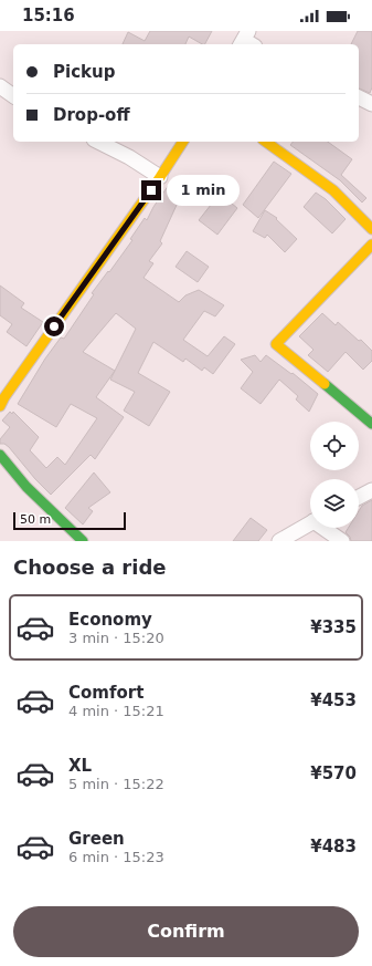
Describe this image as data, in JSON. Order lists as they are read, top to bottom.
{
  "scale_bar": "50 m",
  "page": {
    "status": "15:16",
    "banner": ["Pickup", "Drop-off"],
    "bubble": "1 min",
    "scale": "50 m",
    "heading": "Choose a ride",
    "list": [
      {
        "name": "Economy",
        "note": "3 min · 15:20",
        "value": "¥335"
      },
      {
        "name": "Comfort",
        "note": "4 min · 15:21",
        "value": "¥453"
      },
      {
        "name": "XL",
        "note": "5 min · 15:22",
        "value": "¥570"
      },
      {
        "name": "Green",
        "note": "6 min · 15:23",
        "value": "¥483"
      }
    ],
    "buttons": "Confirm"
  }
}
